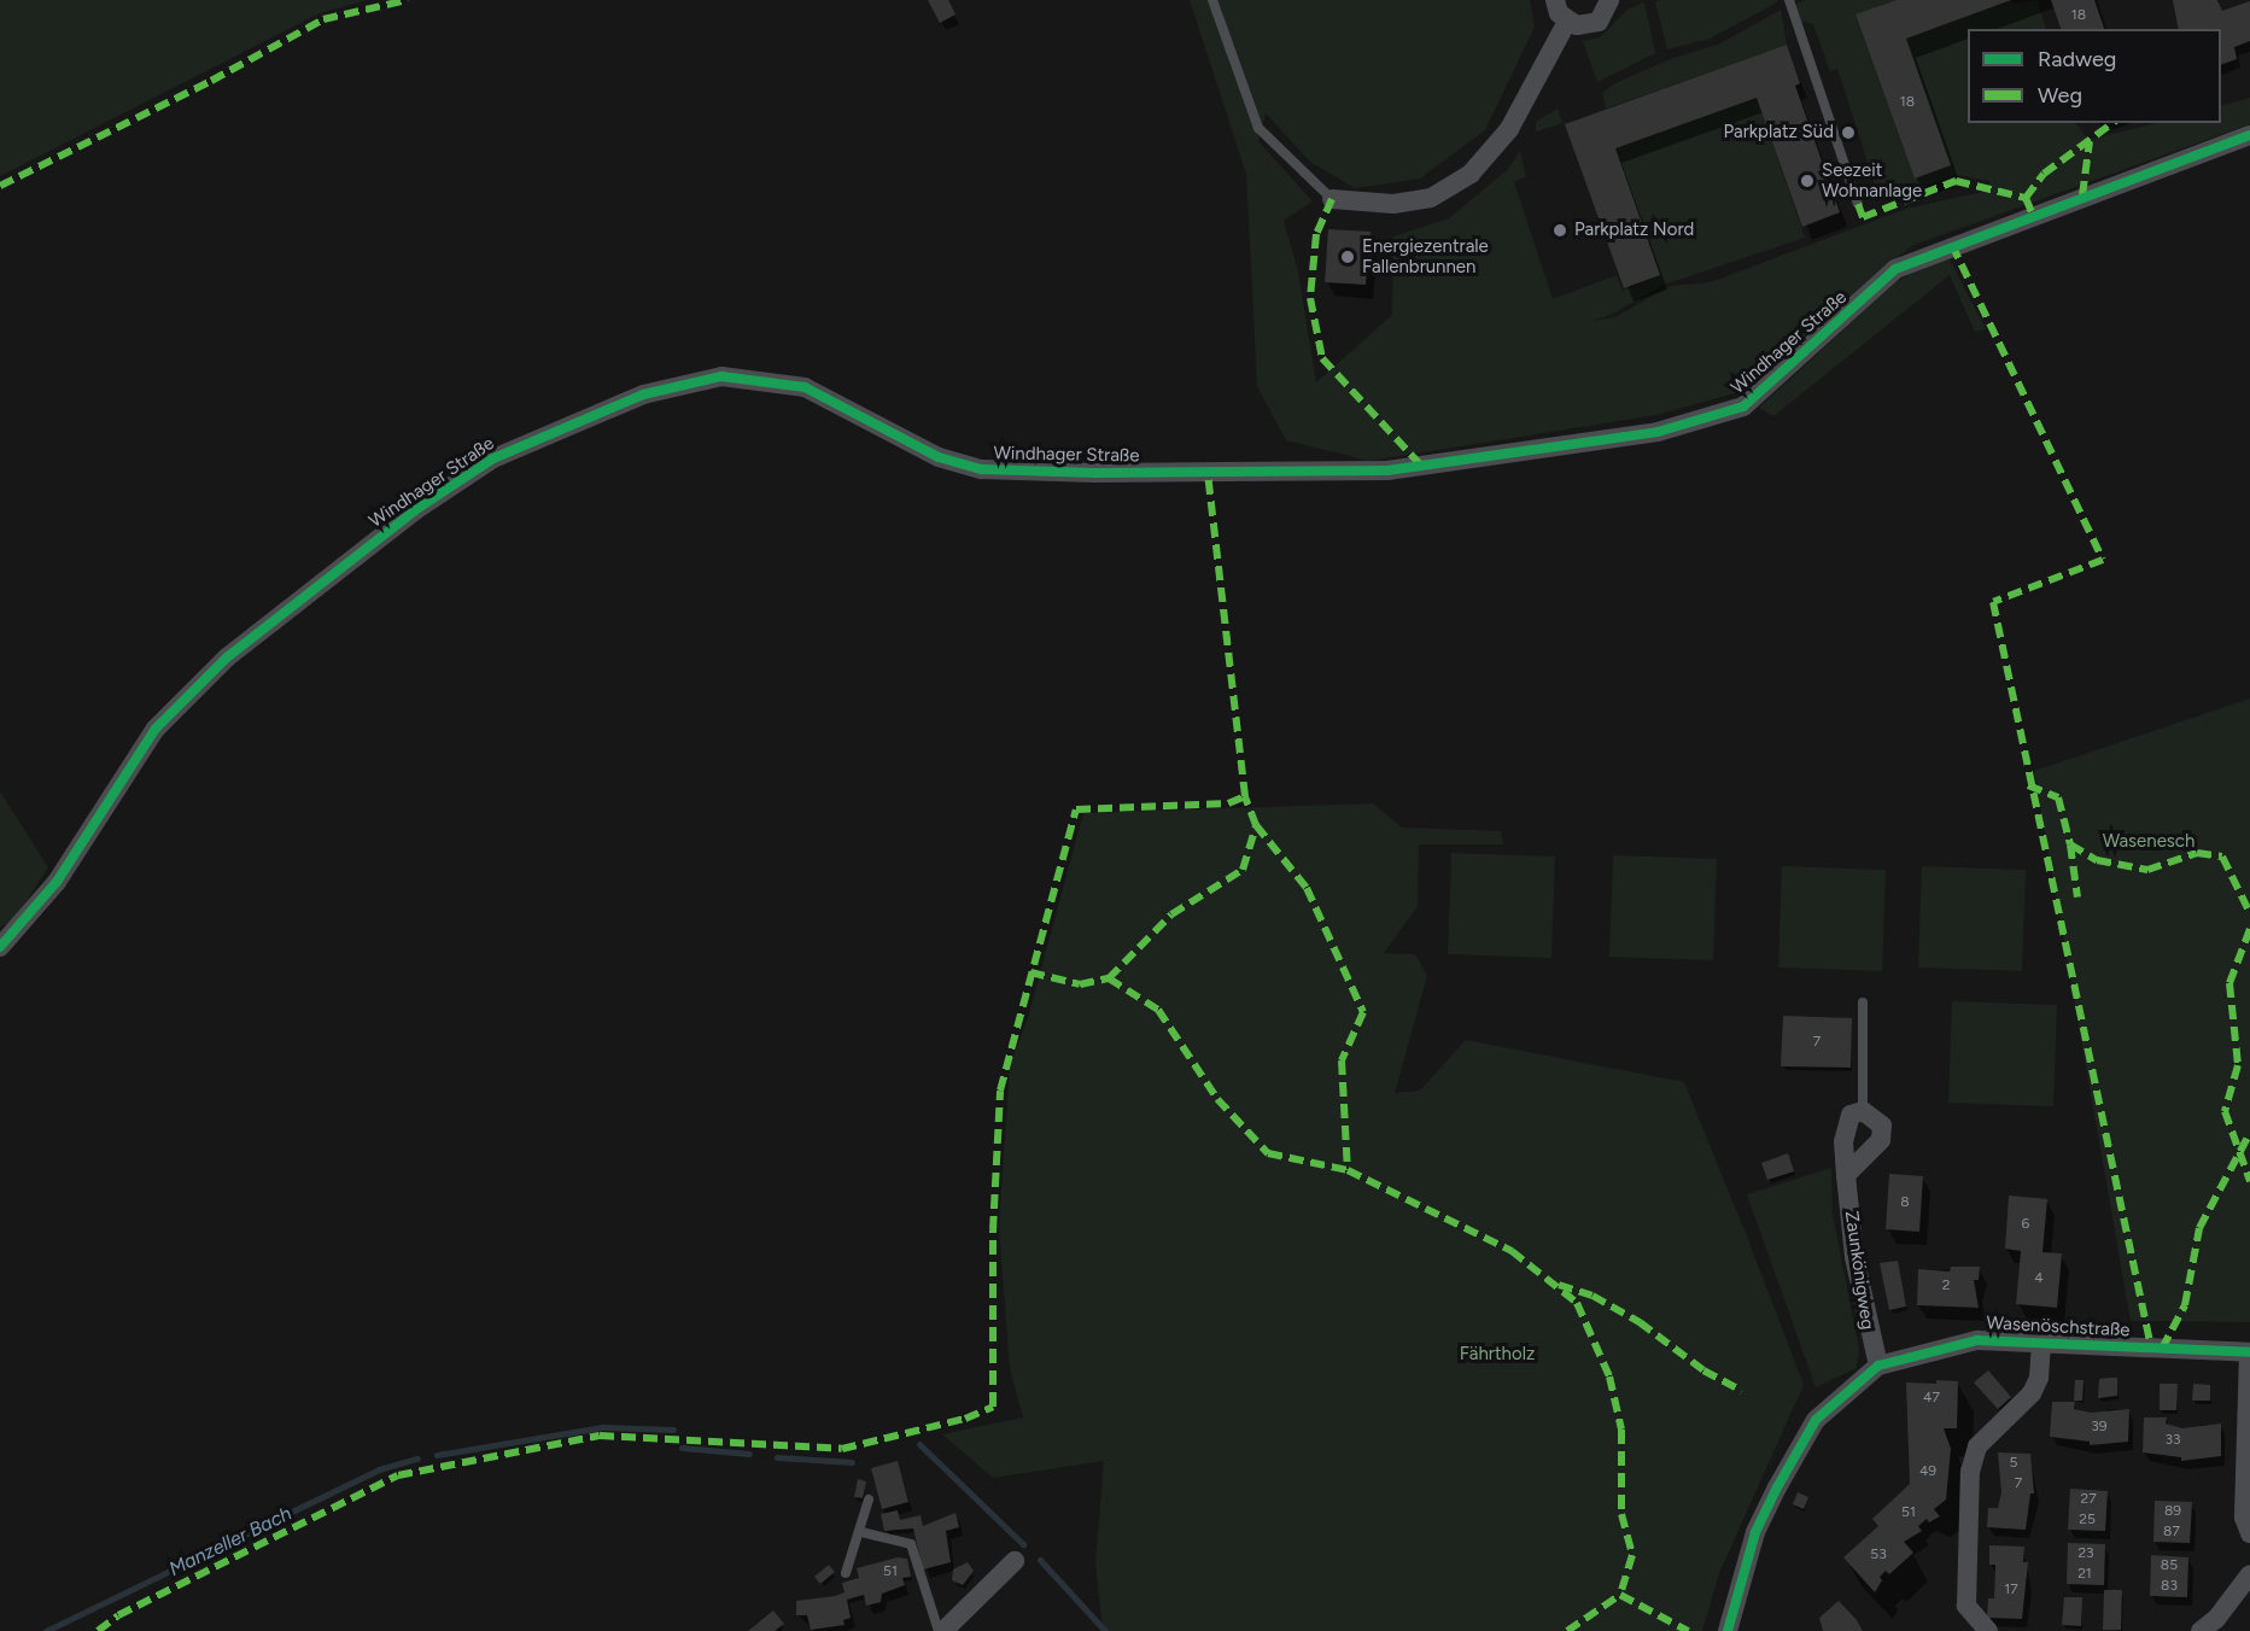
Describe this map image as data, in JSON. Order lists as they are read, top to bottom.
{
  "streets": {
    "street": ["Windhager Straße", "Zaunkönigweg", "Wasenöschstraße"]
  },
  "crossings": [
    ["Zaunkönigweg", "Wasenöschstraße"]
  ],
  "water": ["Manzeller Bach"],
  "parks": ["Wasenesch", "Fährtholz"],
  "places": [
    "Parkplatz Süd",
    "Seezeit Wohnanlage",
    "Parkplatz Nord",
    "Energiezentrale Fallenbrunnen"
  ],
  "house_numbers": [
    "18",
    "18",
    "7",
    "8",
    "6",
    "4",
    "2",
    "47",
    "39",
    "33",
    "5",
    "49",
    "7",
    "27",
    "89",
    "51",
    "25",
    "87",
    "23",
    "53",
    "85",
    "51",
    "21",
    "83",
    "17"
  ],
  "legend": ["Radweg", "Weg"]
}
